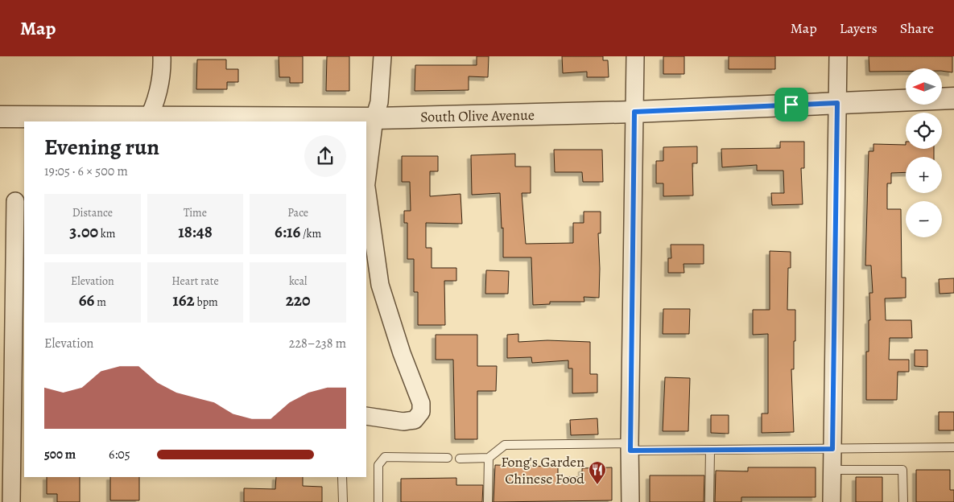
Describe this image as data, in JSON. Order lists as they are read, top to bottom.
{
  "streets": {
    "street": ["South Olive Avenue"]
  },
  "places": {
    "restaurant": ["Fong's Garden Chinese Food"]
  },
  "north": "left",
  "page": {
    "header": "Map",
    "nav": ["Map", "Layers", "Share"],
    "map_buttons": ["+", "−"],
    "heading": ["Evening run", "19:05 · 6 × 500 m"],
    "stats": [
      ["Distance", "3.00 km"],
      ["Time", "18:48"],
      ["Pace", "6:16 /km"],
      ["Elevation", "66 m"],
      ["Heart rate", "162 bpm"],
      ["kcal", "220"]
    ],
    "chart": ["Elevation", "228–238 m"],
    "list": [
      {
        "name": "500 m",
        "note": "6:05"
      }
    ]
  }
}
